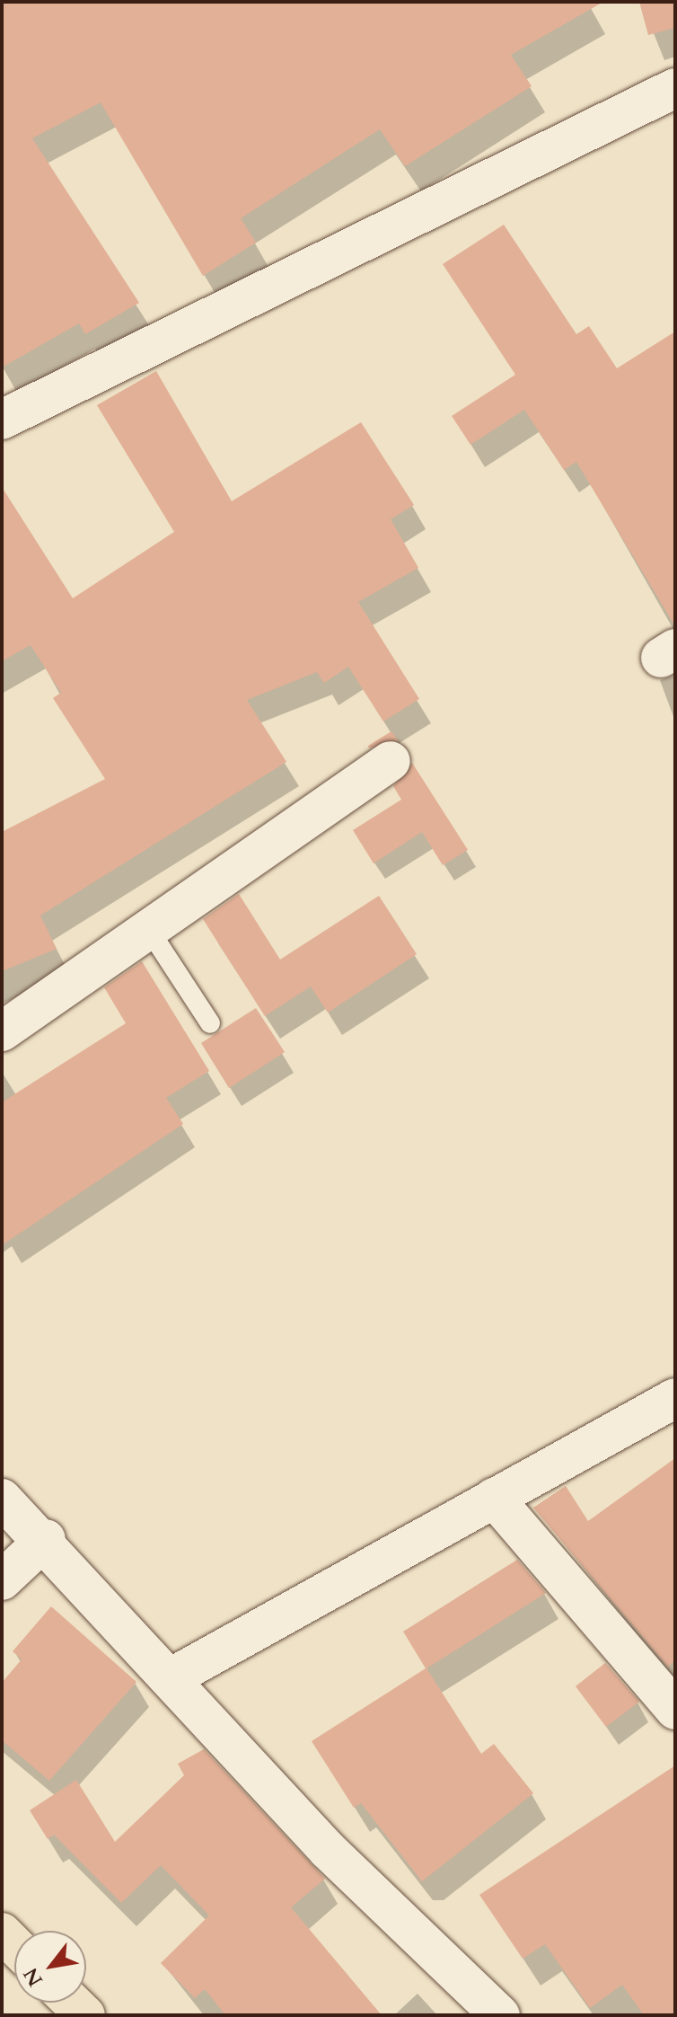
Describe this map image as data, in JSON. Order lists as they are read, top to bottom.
{
  "north": "bottom left"
}
